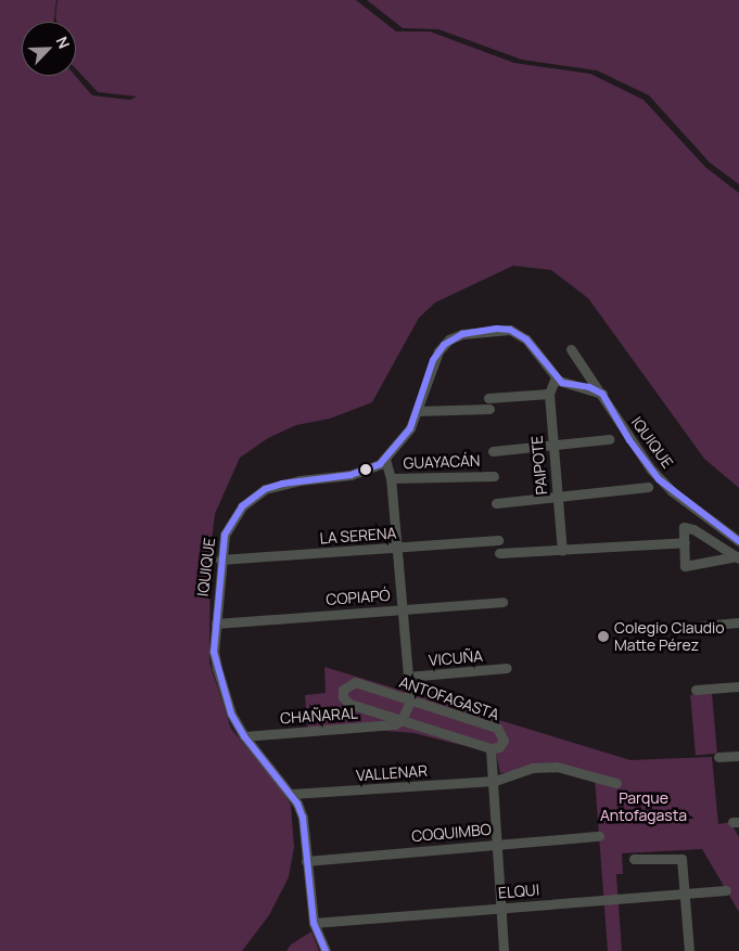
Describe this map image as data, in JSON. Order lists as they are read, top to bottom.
{
  "streets": {
    "street": [
      "IQUIQUE",
      "GUAYACÁN",
      "PAIPOTE",
      "LA SERENA",
      "COPIAPÓ",
      "VICUÑA",
      "ANTOFAGASTA",
      "CHAÑARAL",
      "VALLENAR",
      "COQUIMBO",
      "ELQUI"
    ]
  },
  "crossings": [
    ["IQUIQUE", "PAIPOTE"],
    ["IQUIQUE", "LA SERENA"],
    ["IQUIQUE", "COPIAPÓ"],
    ["IQUIQUE", "CHAÑARAL"],
    ["IQUIQUE", "VALLENAR"],
    ["IQUIQUE", "COQUIMBO"],
    ["IQUIQUE", "ELQUI"],
    ["ANTOFAGASTA", "CHAÑARAL"]
  ],
  "parks": ["Parque Antofagasta"],
  "places": ["Colegio Claudio Matte Pérez"],
  "north": "top right"
}
